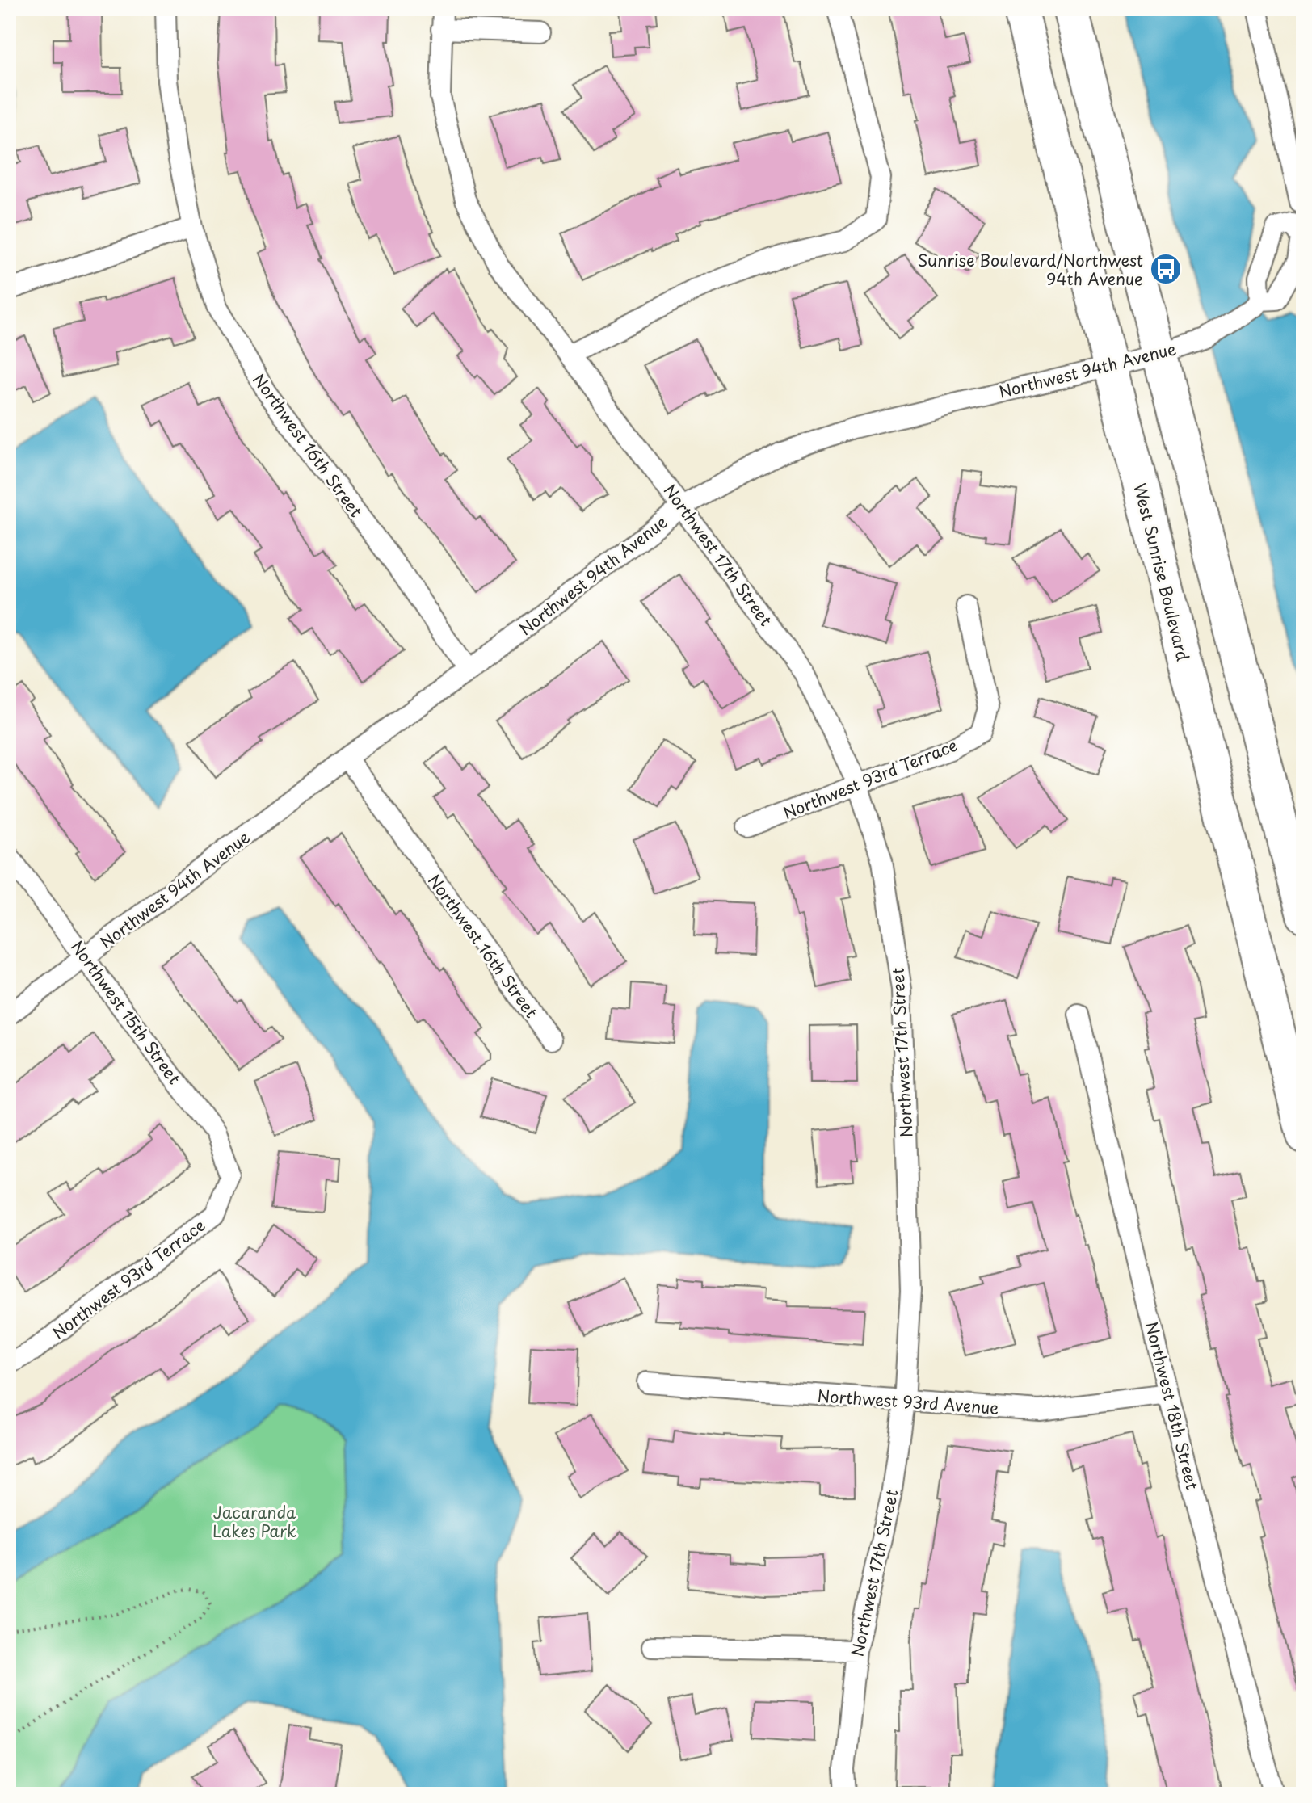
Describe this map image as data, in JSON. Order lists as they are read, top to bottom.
{
  "streets": {
    "highway": ["West Sunrise Boulevard"],
    "street": [
      "Northwest 94th Avenue",
      "Northwest 16th Street",
      "Northwest 17th Street",
      "Northwest 93rd Terrace",
      "Northwest 15th Street",
      "Northwest 93rd Avenue",
      "Northwest 18th Street"
    ]
  },
  "crossings": [
    ["Northwest 94th Avenue", "Northwest 16th Street"],
    ["Northwest 94th Avenue", "Northwest 17th Street"],
    ["Northwest 94th Avenue", "West Sunrise Boulevard"],
    ["Northwest 94th Avenue", "Northwest 15th Street"],
    ["Northwest 17th Street", "Northwest 93rd Terrace"],
    ["Northwest 17th Street", "Northwest 93rd Avenue"],
    ["Northwest 93rd Terrace", "Northwest 15th Street"],
    ["Northwest 93rd Avenue", "Northwest 18th Street"]
  ],
  "parks": ["Jacaranda Lakes Park"],
  "places": {
    "bus stop": ["Sunrise Boulevard/Northwest 94th Avenue"]
  }
}
